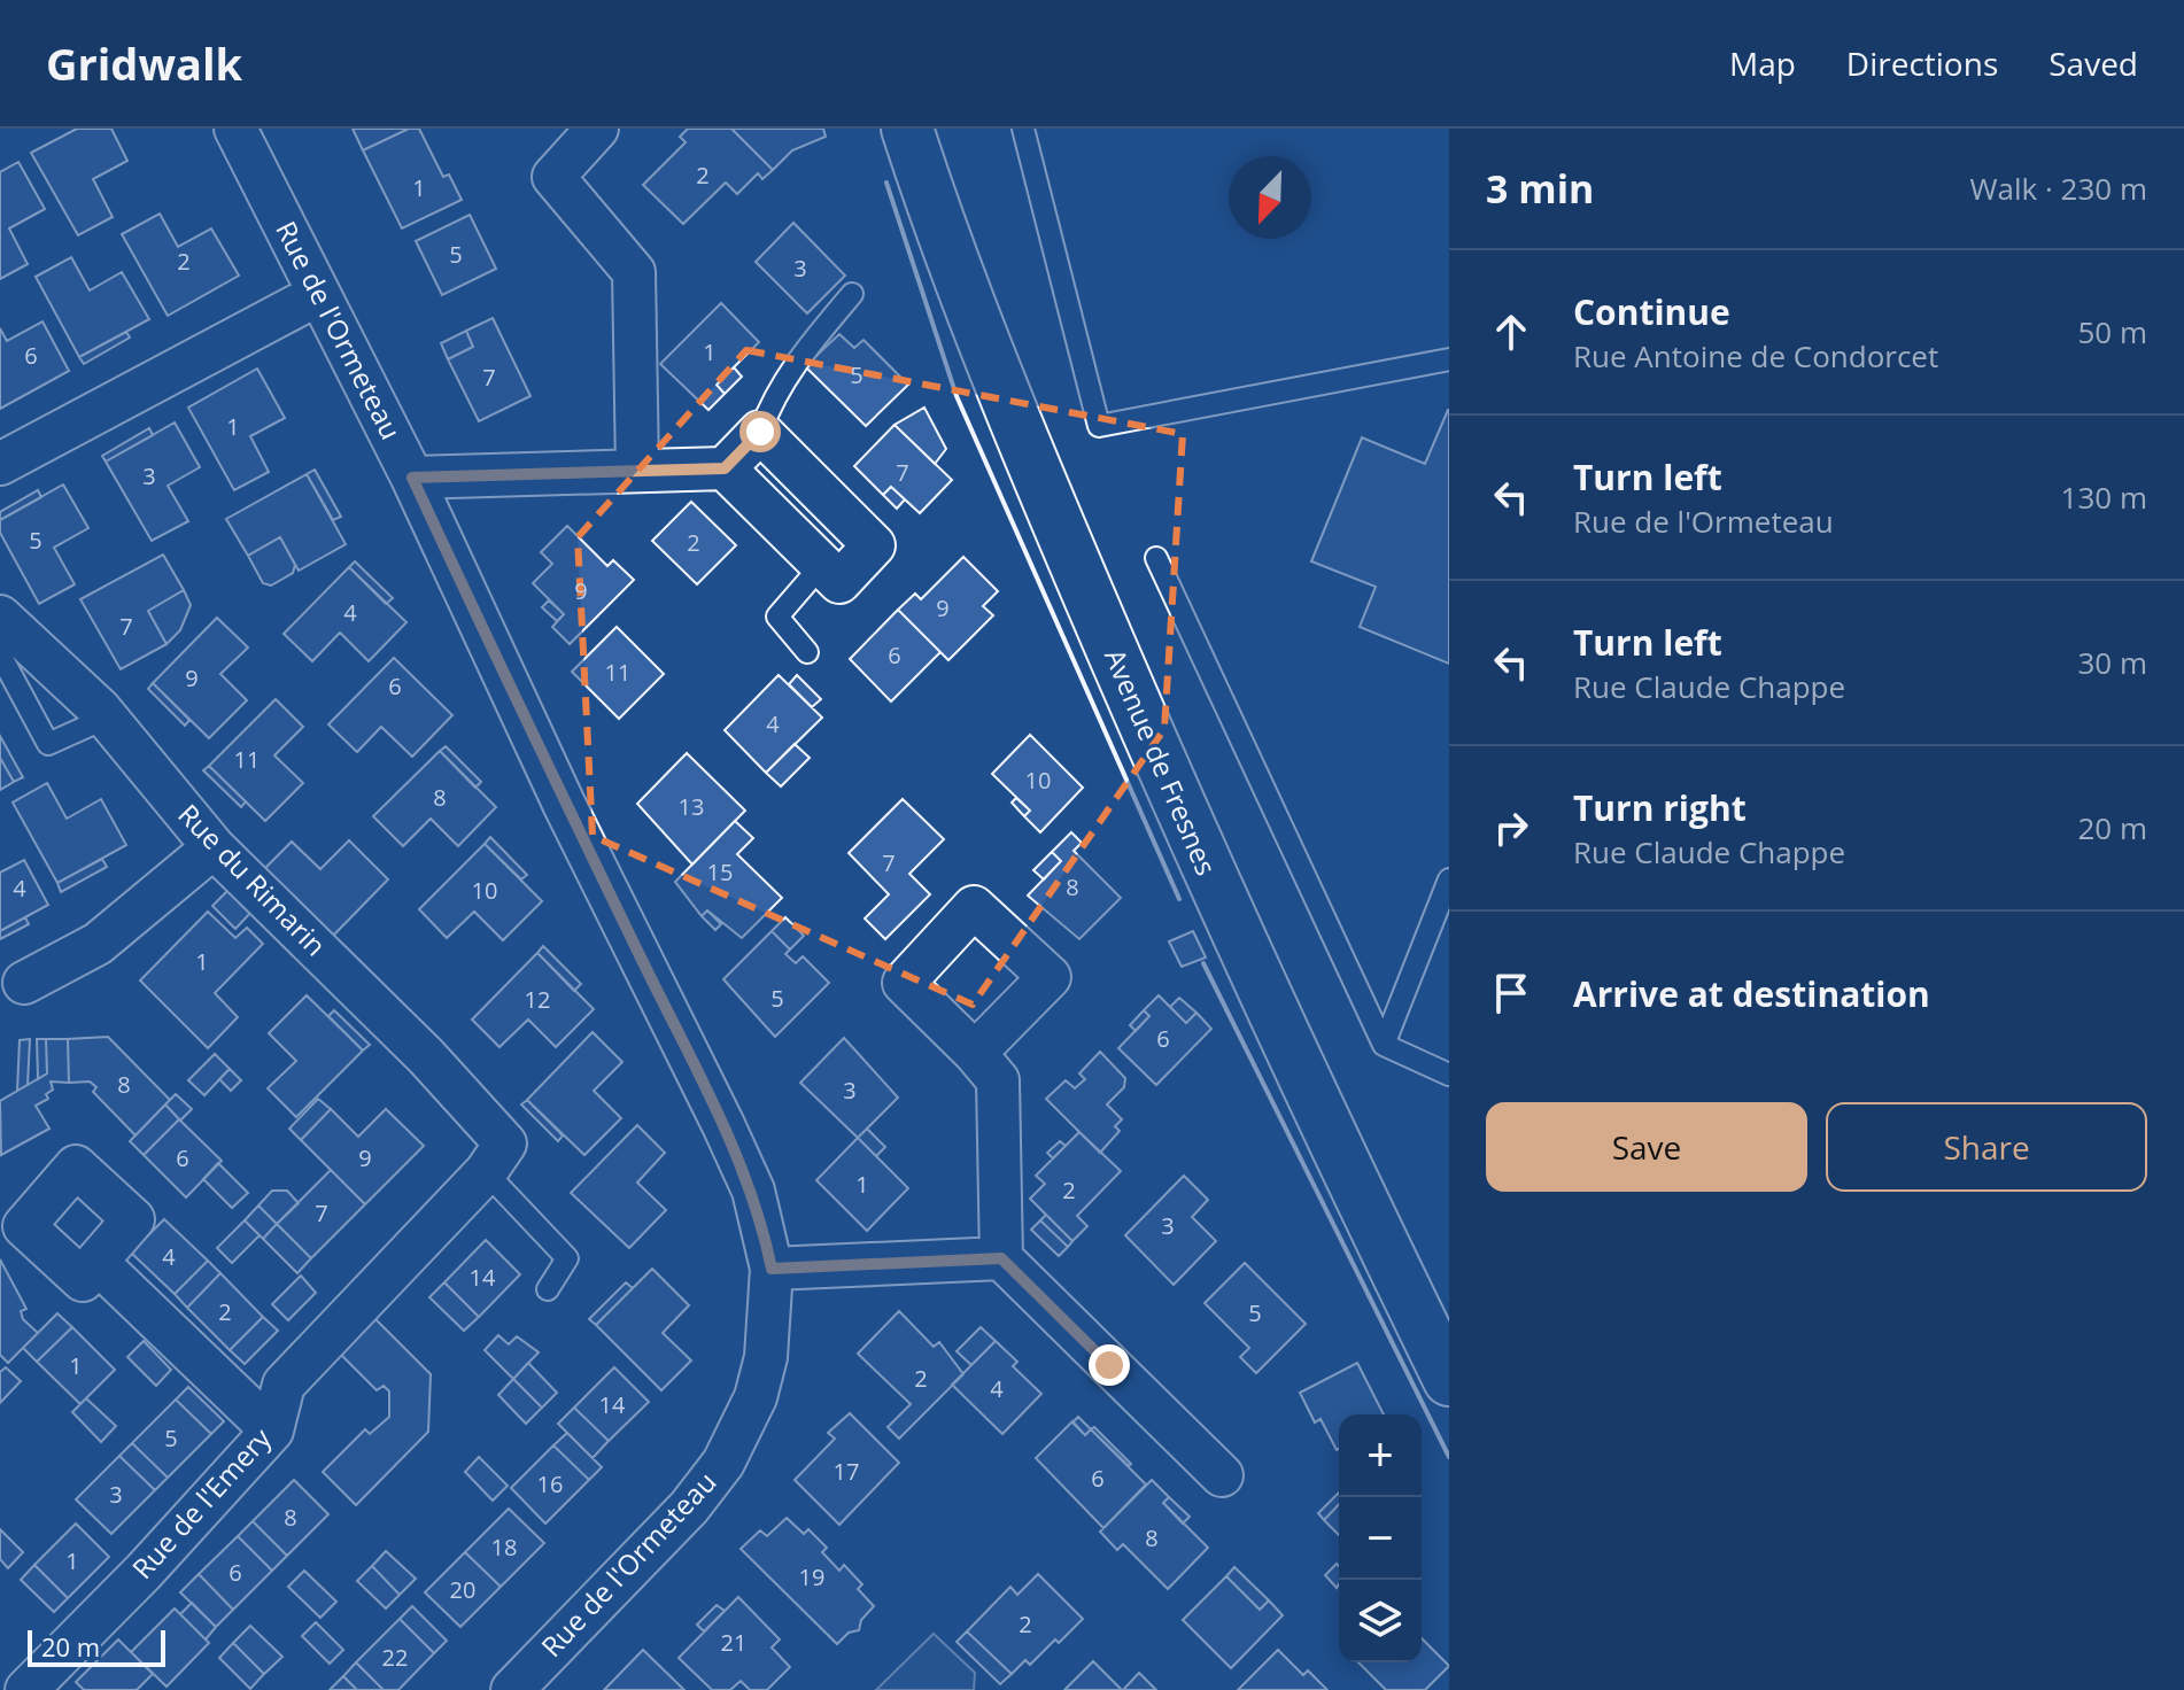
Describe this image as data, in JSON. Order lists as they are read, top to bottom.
{
  "streets": {
    "street": [
      "Rue de l'Ormeteau",
      "Avenue de Fresnes",
      "Rue du Rimarin",
      "Rue de l'Emery"
    ]
  },
  "crossings": [
    ["Rue du Rimarin", "Rue de l'Emery"]
  ],
  "house_numbers": [
    "2",
    "1",
    "5",
    "2",
    "3",
    "1",
    "6",
    "5",
    "7",
    "1",
    "7",
    "3",
    "5",
    "2",
    "9",
    "9",
    "4",
    "7",
    "6",
    "11",
    "9",
    "6",
    "4",
    "11",
    "10",
    "8",
    "13",
    "7",
    "15",
    "8",
    "4",
    "10",
    "1",
    "5",
    "12",
    "6",
    "8",
    "3",
    "6",
    "9",
    "1",
    "2",
    "7",
    "3",
    "4",
    "14",
    "2",
    "5",
    "1",
    "2",
    "4",
    "14",
    "5",
    "17",
    "6",
    "16",
    "3",
    "8",
    "8",
    "18",
    "1",
    "6",
    "19",
    "20",
    "2",
    "21",
    "22"
  ],
  "scale_bar": "20 m",
  "north": "bottom left",
  "page": {
    "header": "Gridwalk",
    "nav": ["Map", "Directions", "Saved"],
    "heading": ["3 min", "Walk · 230 m"],
    "list": [
      ["Continue", "Rue Antoine de Condorcet", "50 m"],
      ["Turn left", "Rue de l'Ormeteau", "130 m"],
      ["Turn left", "Rue Claude Chappe", "30 m"],
      ["Turn right", "Rue Claude Chappe", "20 m"],
      "Arrive at destination"
    ],
    "buttons": ["Save", "Share"],
    "map_buttons": ["+", "−"],
    "scale": "20 m"
  }
}
